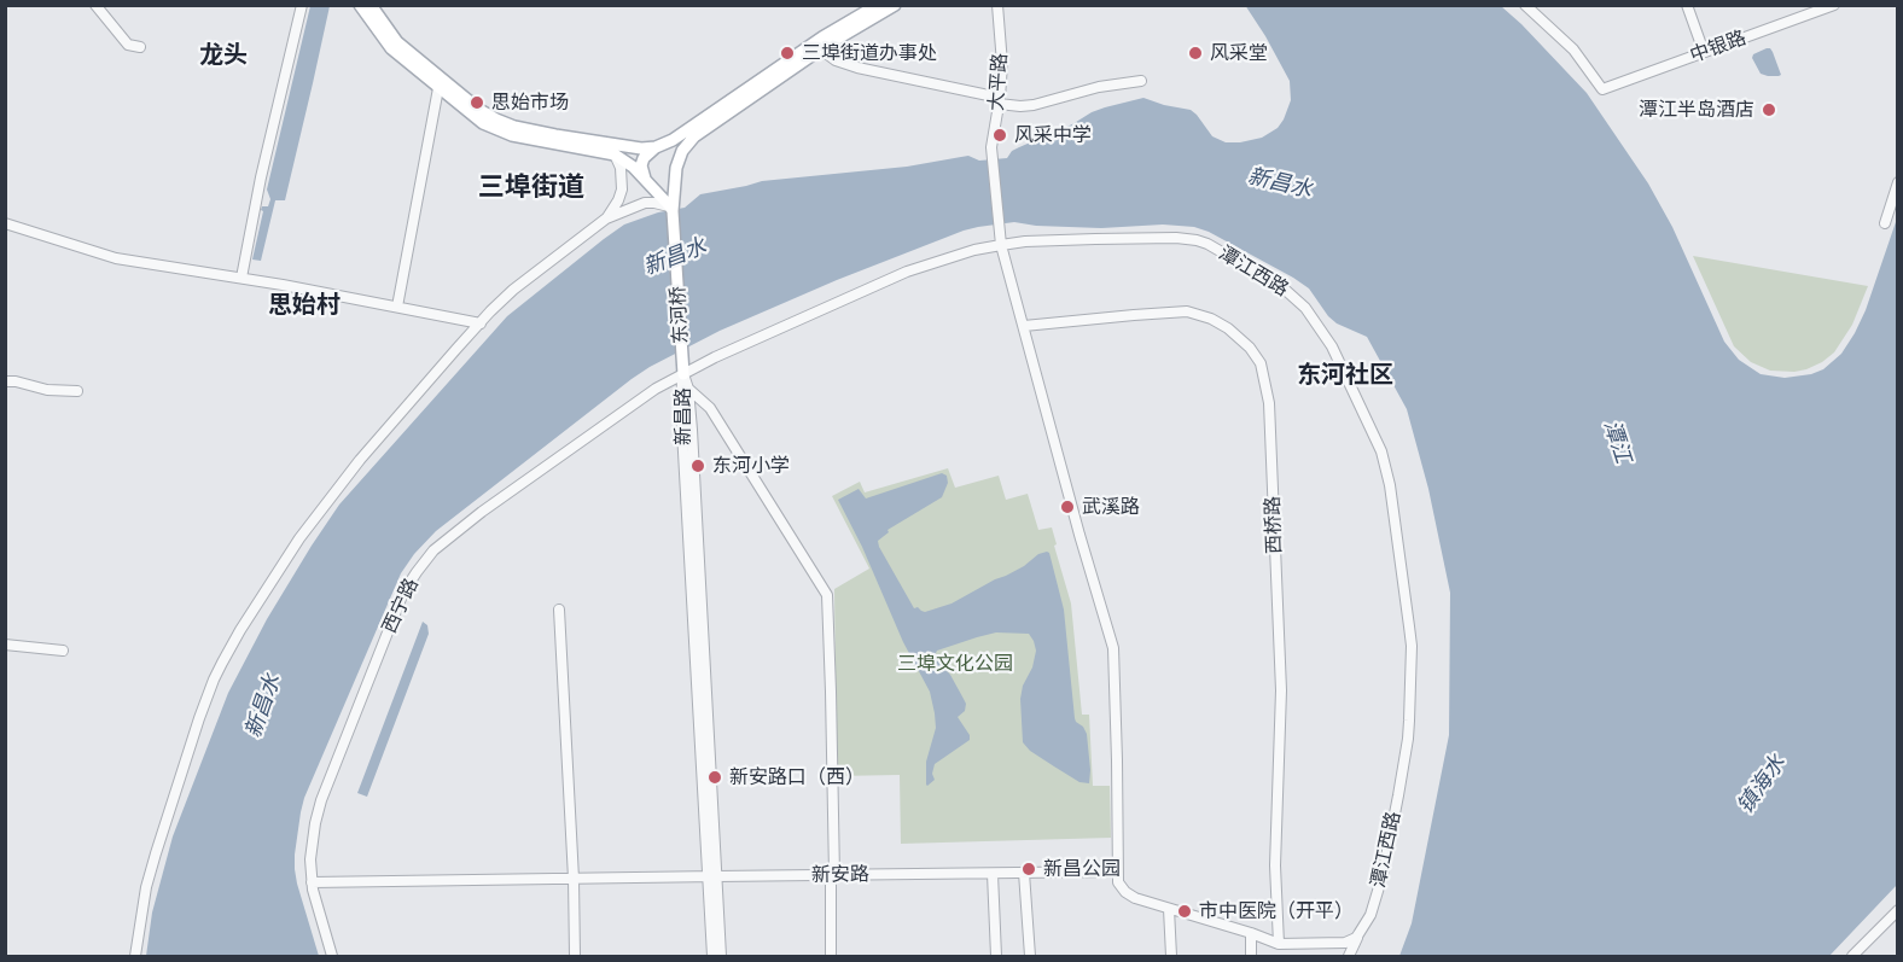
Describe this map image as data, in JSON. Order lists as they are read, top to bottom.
{
  "streets": {
    "main road": ["东河桥"],
    "street": [
      "中银路",
      "大平路",
      "潭江西路",
      "新昌路",
      "西桥路",
      "西宁路",
      "新安路"
    ]
  },
  "crossings": [
    ["大平路", "潭江西路"],
    ["潭江西路", "东河桥"],
    ["潭江西路", "新昌路"],
    ["潭江西路", "西宁路"],
    ["东河桥", "新昌路"],
    ["东河桥", "西宁路"],
    ["新昌路", "西宁路"],
    ["新昌路", "新安路"],
    ["西宁路", "新安路"]
  ],
  "districts": [
    "龙头",
    "三埠街道",
    "思始村",
    "东河社区"
  ],
  "water": ["新昌水", "潭江", "镇海水"],
  "parks": ["三埠文化公园"],
  "places": [
    "三埠街道办事处",
    "风采堂",
    "思始市场",
    "潭江半岛酒店",
    "风采中学",
    "东河小学",
    "武溪路",
    "新安路口（西）",
    "新昌公园",
    "市中医院（开平）"
  ]
}
